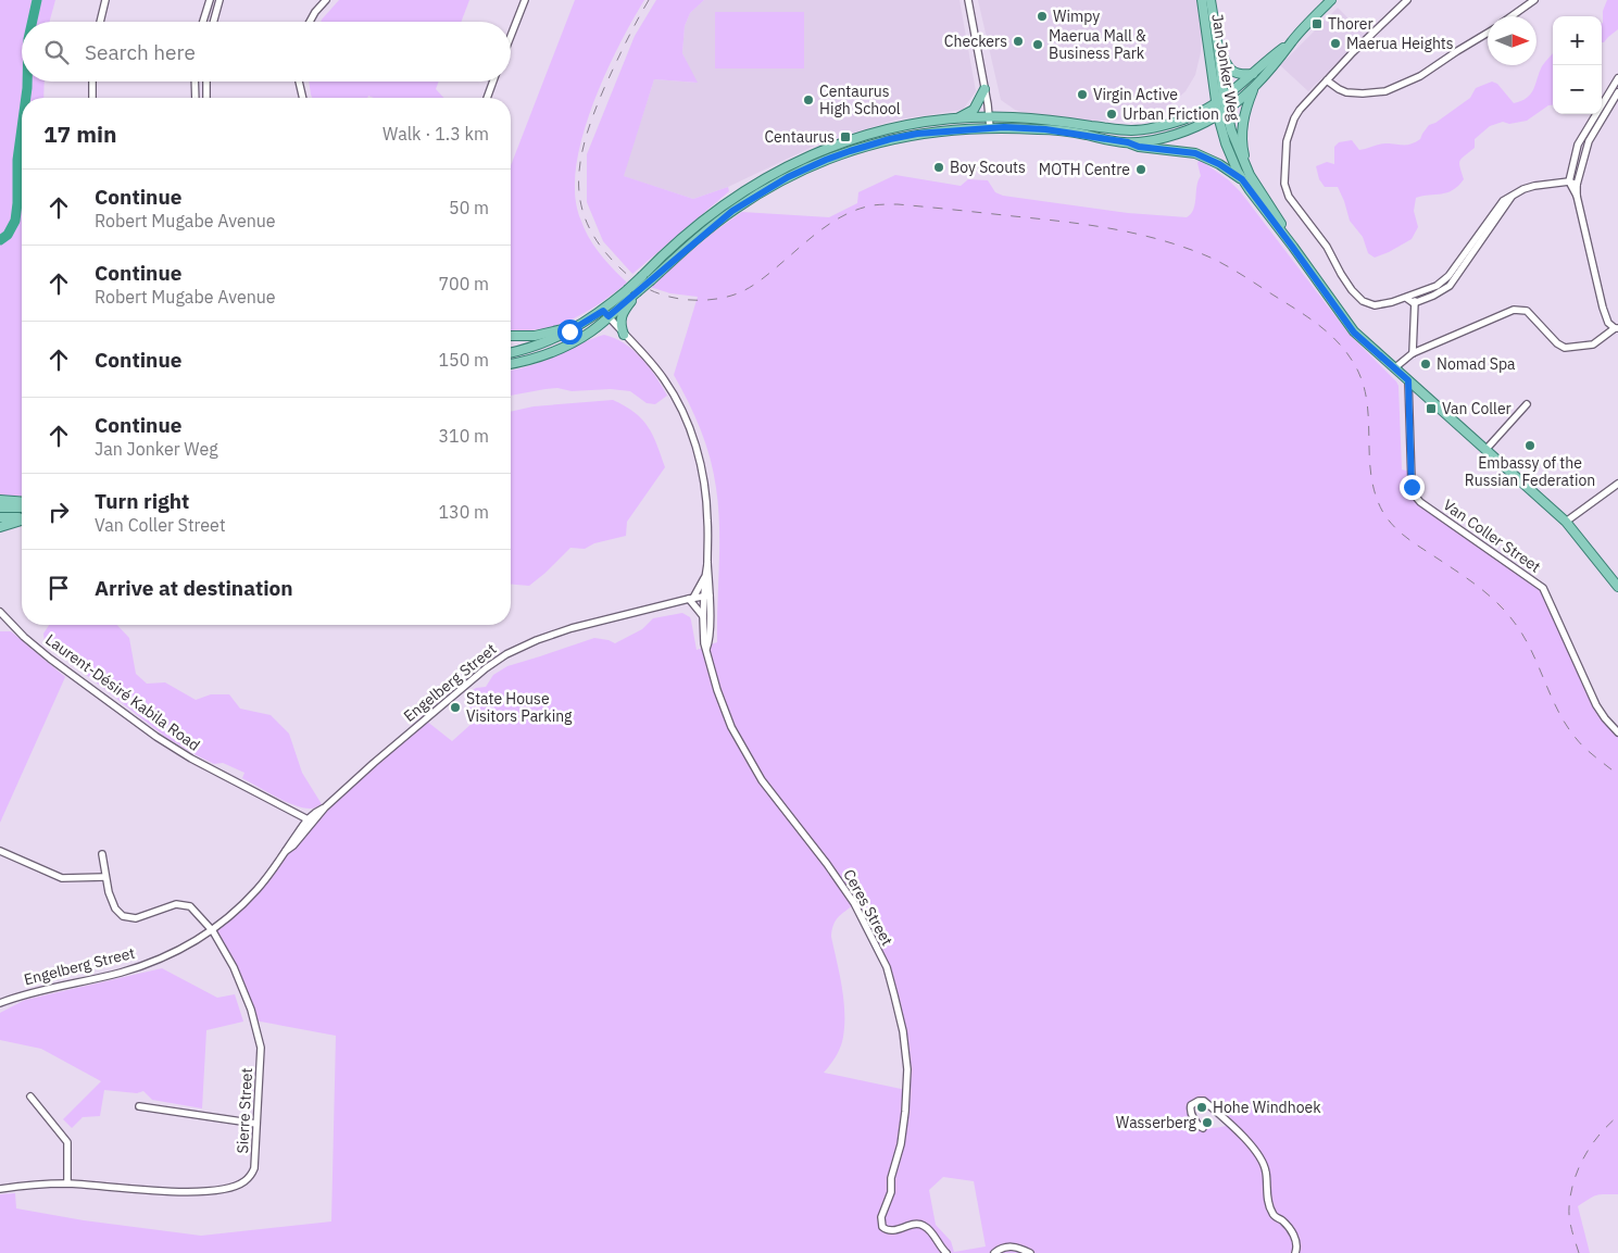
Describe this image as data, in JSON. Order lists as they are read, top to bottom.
{
  "streets": {
    "main road": ["Jan Jonker Weg"],
    "street": [
      "Van Coller Street",
      "Engelberg Street",
      "Laurent-Désiré Kabila Road",
      "Ceres Street",
      "Sierre Street"
    ]
  },
  "crossings": [
    ["Jan Jonker Weg", "Van Coller Street"],
    ["Engelberg Street", "Laurent-Désiré Kabila Road"],
    ["Engelberg Street", "Ceres Street"],
    ["Engelberg Street", "Sierre Street"]
  ],
  "places": {
    "other": [
      "Wimpy",
      "Checkers",
      "Maerua Heights",
      "Maerua Mall & Business Park",
      "Virgin Active",
      "Centaurus High School",
      "Urban Friction",
      "Boy Scouts",
      "MOTH Centre",
      "Nomad Spa",
      "Embassy of the Russian Federation",
      "State House Visitors Parking",
      "Hohe Windhoek",
      "Wasserberg"
    ],
    "transit": ["Thorer", "Centaurus", "Van Coller"]
  },
  "north": "right",
  "page": {
    "map_buttons": ["+", "−"],
    "search": "Search here",
    "heading": ["17 min", "Walk · 1.3 km"],
    "list": [
      ["Continue", "Robert Mugabe Avenue", "50 m"],
      ["Continue", "Robert Mugabe Avenue", "700 m"],
      ["Continue", "150 m"],
      ["Continue", "Jan Jonker Weg", "310 m"],
      ["Turn right", "Van Coller Street", "130 m"],
      "Arrive at destination"
    ]
  }
}
